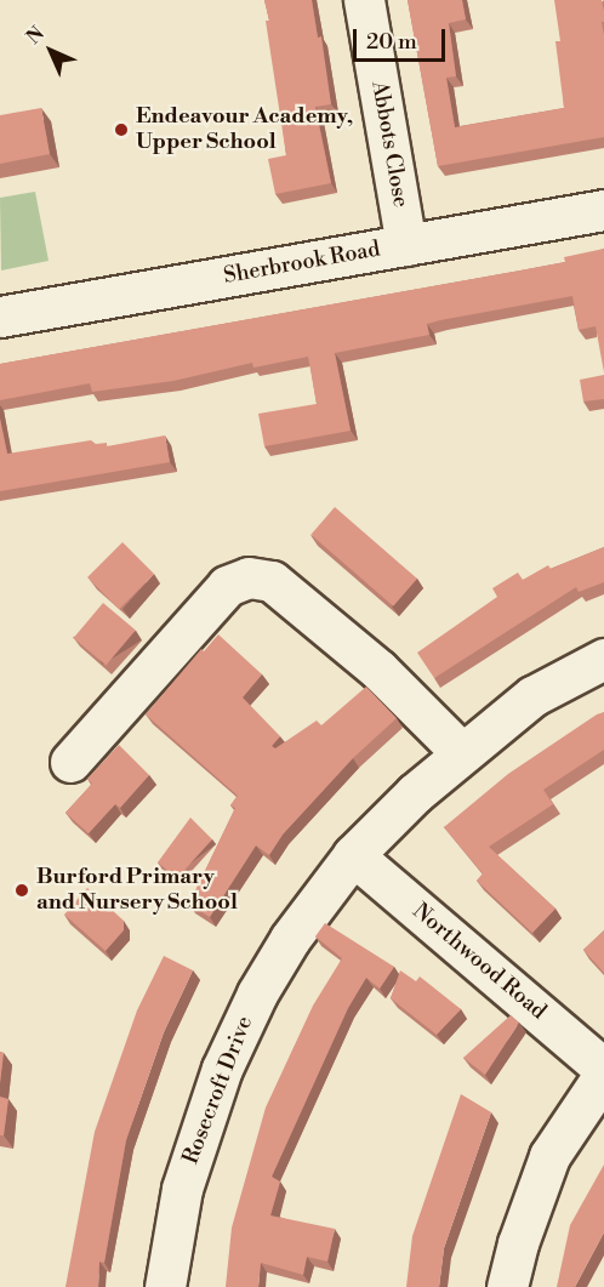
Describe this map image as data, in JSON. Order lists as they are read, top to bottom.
{
  "streets": {
    "street": [
      "Abbots Close",
      "Sherbrook Road",
      "Northwood Road",
      "Rosecroft Drive"
    ]
  },
  "crossings": [
    ["Abbots Close", "Sherbrook Road"],
    ["Northwood Road", "Rosecroft Drive"]
  ],
  "places": ["Endeavour Academy, Upper School", "Burford Primary and Nursery School"],
  "scale_bar": "20 m",
  "north": "top left"
}
